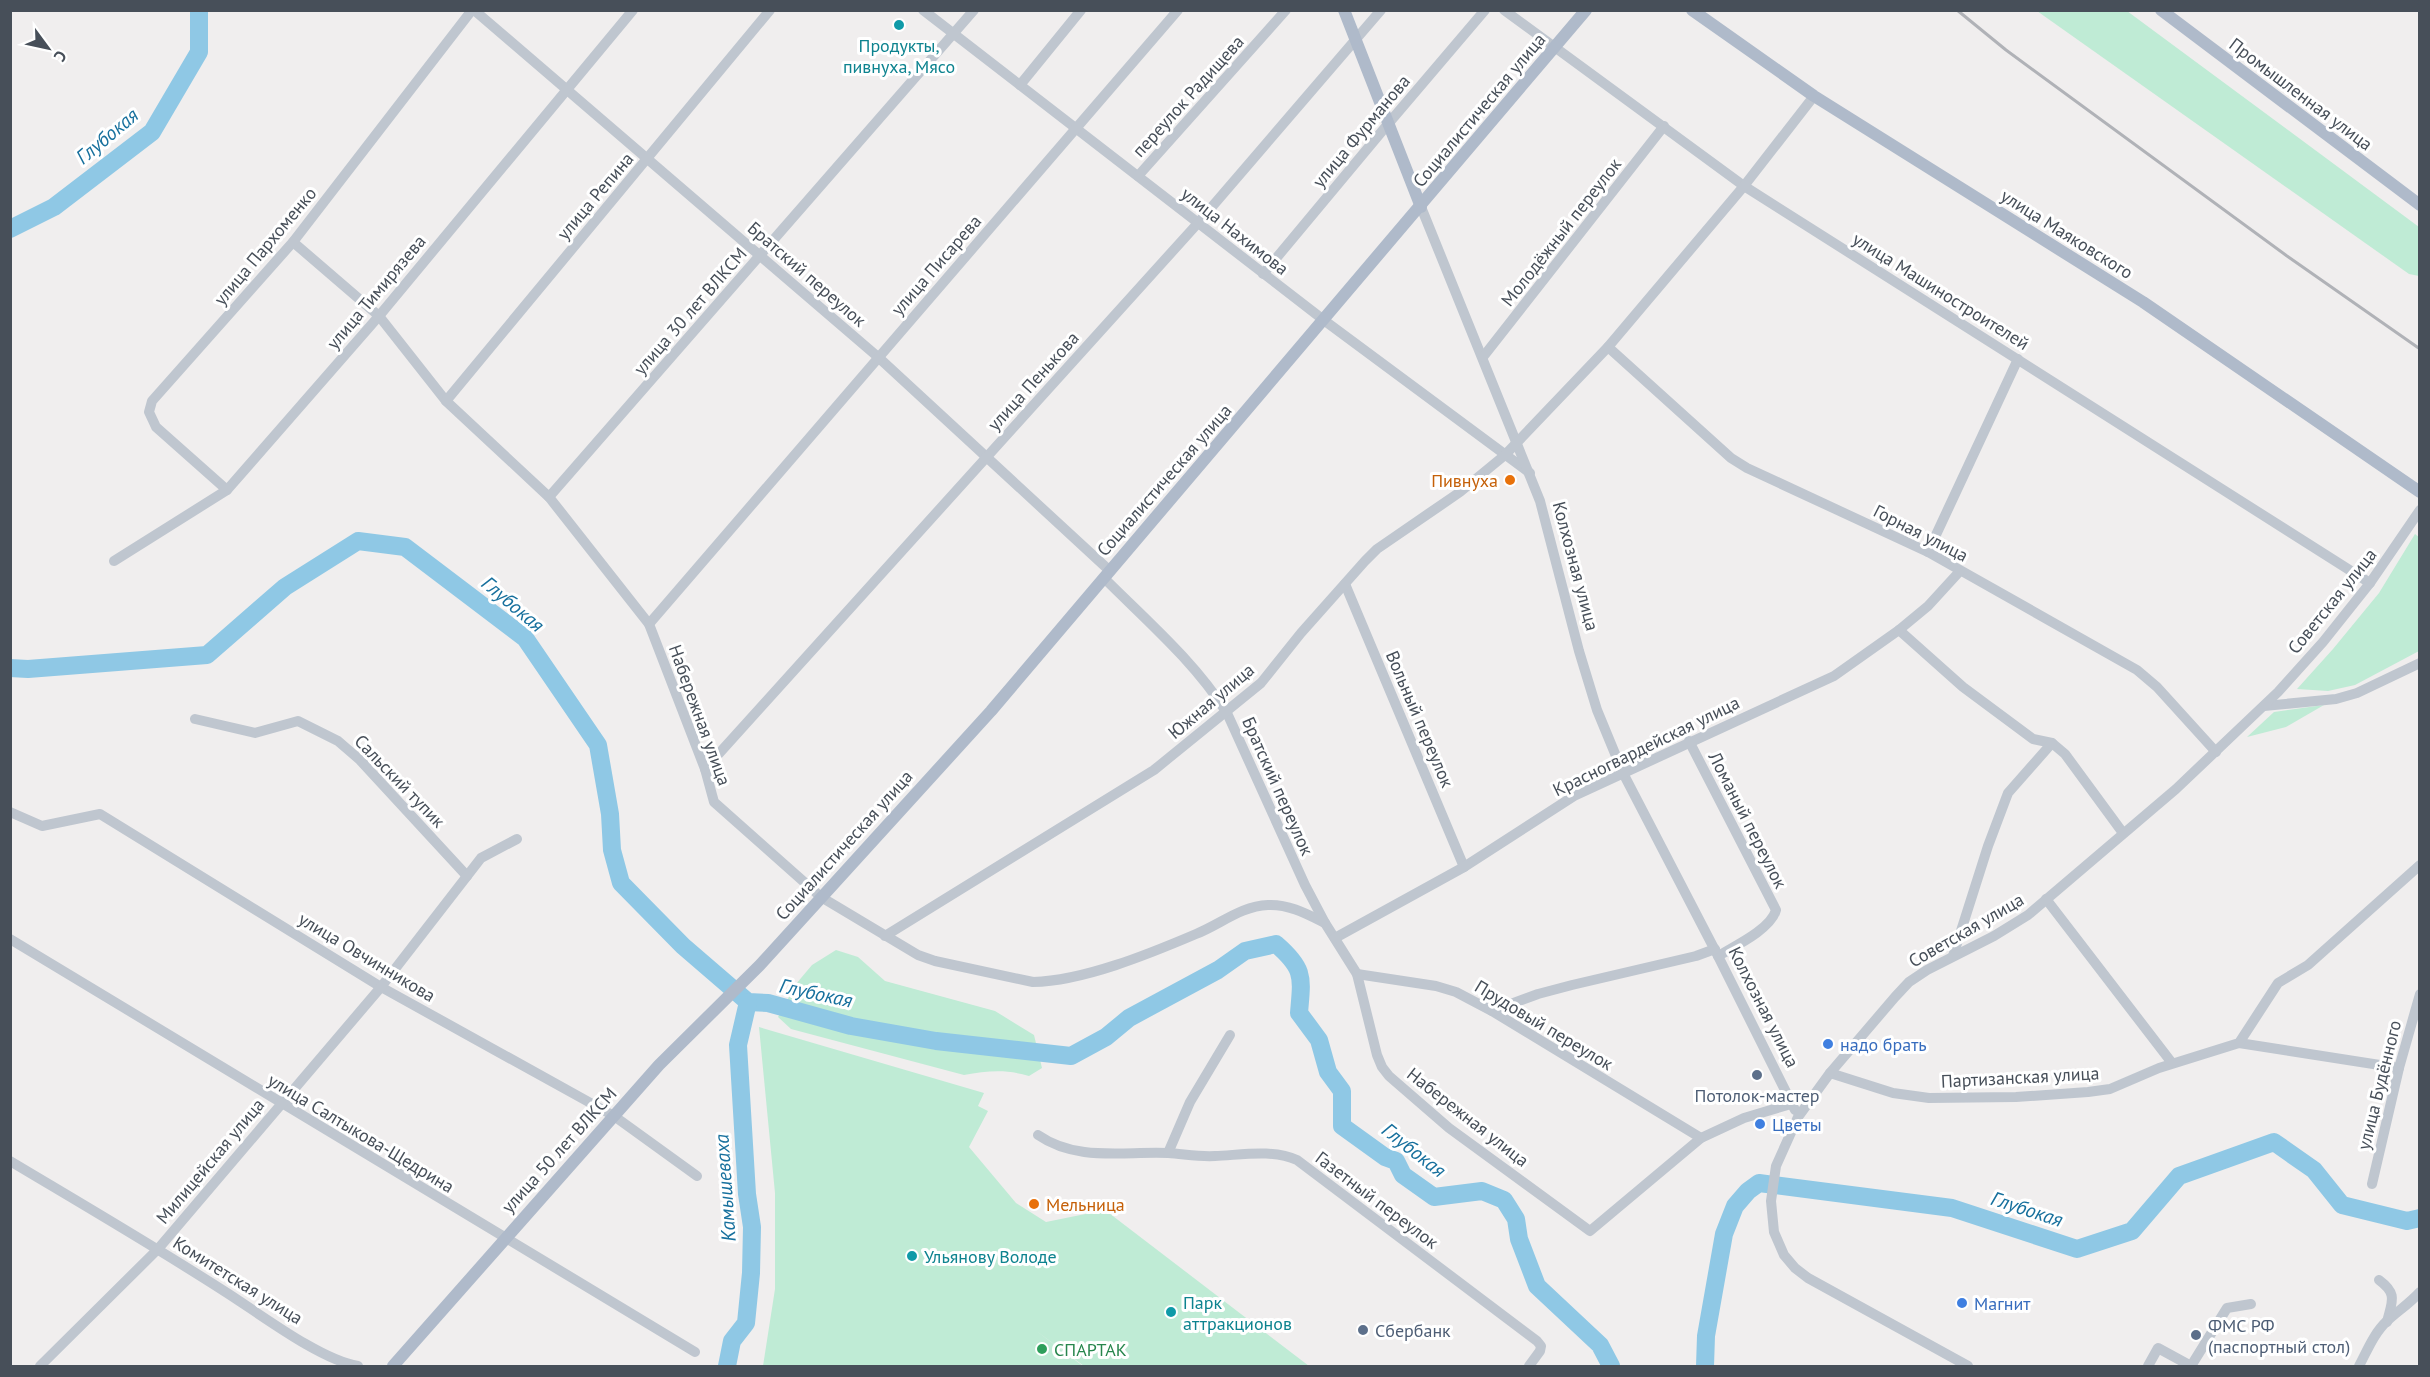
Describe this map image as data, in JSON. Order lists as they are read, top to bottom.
{
  "streets": {
    "main road": [
      "Промышленная улица",
      "Социалистическая улица",
      "улица Маяковского",
      "Колхозная улица",
      "улица 50 лет ВЛКСМ"
    ],
    "street": [
      "переулок Радищева",
      "улица Фурманова",
      "улица Репина",
      "улица Нахимова",
      "Молодёжный переулок",
      "улица Пархоменко",
      "улица Писарева",
      "Братский переулок",
      "улица Машиностроителей",
      "улица Тимирязева",
      "улица 30 лет ВЛКСМ",
      "улица Пенькова",
      "Горная улица",
      "Советская улица",
      "Южная улица",
      "Набережная улица",
      "Вольный переулок",
      "Красногвардейская улица",
      "Сальский тупик",
      "Ломаный переулок",
      "улица Овчинникова",
      "Прудовый переулок",
      "Партизанская улица",
      "улица Будённого",
      "улица Салтыкова-Щедрина",
      "Милицейская улица",
      "Газетный переулок",
      "Комитетская улица"
    ]
  },
  "crossings": [
    ["переулок Радищева", "улица Нахимова"],
    ["Социалистическая улица", "улица Нахимова"],
    ["Социалистическая улица", "Братский переулок"],
    ["Социалистическая улица", "улица Машиностроителей"],
    ["Социалистическая улица", "Колхозная улица"],
    ["Социалистическая улица", "Набережная улица"],
    ["Социалистическая улица", "улица 50 лет ВЛКСМ"],
    ["улица Фурманова", "улица Нахимова"],
    ["улица Фурманова", "Колхозная улица"],
    ["улица Репина", "Братский переулок"],
    ["улица Репина", "Набережная улица"],
    ["улица Нахимова", "улица Писарева"],
    ["улица Нахимова", "улица 30 лет ВЛКСМ"],
    ["улица Нахимова", "улица Пенькова"],
    ["улица Нахимова", "Колхозная улица"],
    ["улица Нахимова", "Южная улица"],
    ["Молодёжный переулок", "улица Машиностроителей"],
    ["Молодёжный переулок", "Колхозная улица"],
    ["улица Маяковского", "Южная улица"],
    ["улица Пархоменко", "Братский переулок"],
    ["улица Пархоменко", "улица Тимирязева"],
    ["улица Пархоменко", "Набережная улица"],
    ["улица Писарева", "Братский переулок"],
    ["улица Писарева", "Набережная улица"],
    ["Братский переулок", "улица Тимирязева"],
    ["Братский переулок", "улица 30 лет ВЛКСМ"],
    ["Братский переулок", "улица Пенькова"],
    ["Братский переулок", "Южная улица"],
    ["Братский переулок", "Набережная улица"],
    ["Братский переулок", "Красногвардейская улица"],
    ["улица Машиностроителей", "Советская улица"],
    ["улица Машиностроителей", "Южная улица"],
    ["улица Тимирязева", "Набережная улица"],
    ["улица 30 лет ВЛКСМ", "Набережная улица"],
    ["улица Пенькова", "Колхозная улица"],
    ["улица Пенькова", "Набережная улица"],
    ["Горная улица", "Советская улица"],
    ["Горная улица", "Южная улица"],
    ["Горная улица", "Красногвардейская улица"],
    ["Колхозная улица", "Советская улица"],
    ["Колхозная улица", "Южная улица"],
    ["Колхозная улица", "Красногвардейская улица"],
    ["Колхозная улица", "Ломаный переулок"],
    ["Советская улица", "Партизанская улица"],
    ["Южная улица", "Набережная улица"],
    ["Южная улица", "Вольный переулок"],
    ["Набережная улица", "Красногвардейская улица"],
    ["Набережная улица", "Прудовый переулок"],
    ["Вольный переулок", "Красногвардейская улица"],
    ["Красногвардейская улица", "Ломаный переулок"],
    ["Сальский тупик", "Милицейская улица"],
    ["улица Овчинникова", "улица 50 лет ВЛКСМ"],
    ["улица Овчинникова", "Милицейская улица"],
    ["улица Салтыкова-Щедрина", "улица 50 лет ВЛКСМ"],
    ["улица Салтыкова-Щедрина", "Милицейская улица"],
    ["Милицейская улица", "Комитетская улица"]
  ],
  "water": ["Глубокая", "Камышеваха"],
  "places": [
    "Продукты, пивнуха, Мясо",
    "Пивнуха",
    "надо брать",
    "Потолок-мастер",
    "Цветы",
    "Мельница",
    "Ульянову Володе",
    "Магнит",
    "Парк аттракционов",
    "Сбербанк",
    "ФМС РФ (паспортный стол)",
    "СПАРТАК"
  ],
  "north": "bottom right"
}
